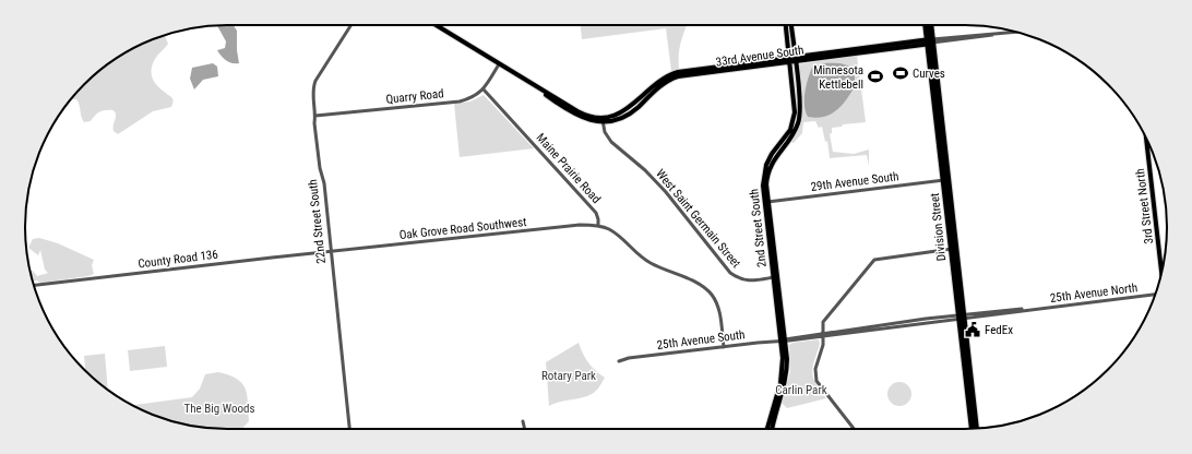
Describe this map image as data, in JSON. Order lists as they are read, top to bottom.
{
  "streets": {
    "highway": ["Division Street"],
    "main road": ["33rd Avenue South", "3rd Street North", "2nd Street South"],
    "street": [
      "Quarry Road",
      "Maine Prairie Road",
      "29th Avenue South",
      "West Saint Germain Street",
      "22nd Street South",
      "Oak Grove Road Southwest",
      "County Road 136",
      "25th Avenue North",
      "25th Avenue South"
    ]
  },
  "crossings": [
    ["33rd Avenue South", "West Saint Germain Street"],
    ["33rd Avenue South", "Division Street"],
    ["33rd Avenue South", "2nd Street South"],
    ["Quarry Road", "Maine Prairie Road"],
    ["Quarry Road", "22nd Street South"],
    ["Maine Prairie Road", "Oak Grove Road Southwest"],
    ["29th Avenue South", "Division Street"],
    ["29th Avenue South", "2nd Street South"],
    ["West Saint Germain Street", "2nd Street South"],
    ["22nd Street South", "Oak Grove Road Southwest"],
    ["22nd Street South", "County Road 136"],
    ["Division Street", "25th Avenue North"],
    ["Oak Grove Road Southwest", "County Road 136"],
    ["2nd Street South", "25th Avenue South"],
    ["25th Avenue North", "25th Avenue South"]
  ],
  "parks": ["Rotary Park", "Carlin Park", "The Big Woods"],
  "places": {
    "sports": ["Curves", "Minnesota Kettlebell"],
    "public building": ["FedEx"]
  }
}
